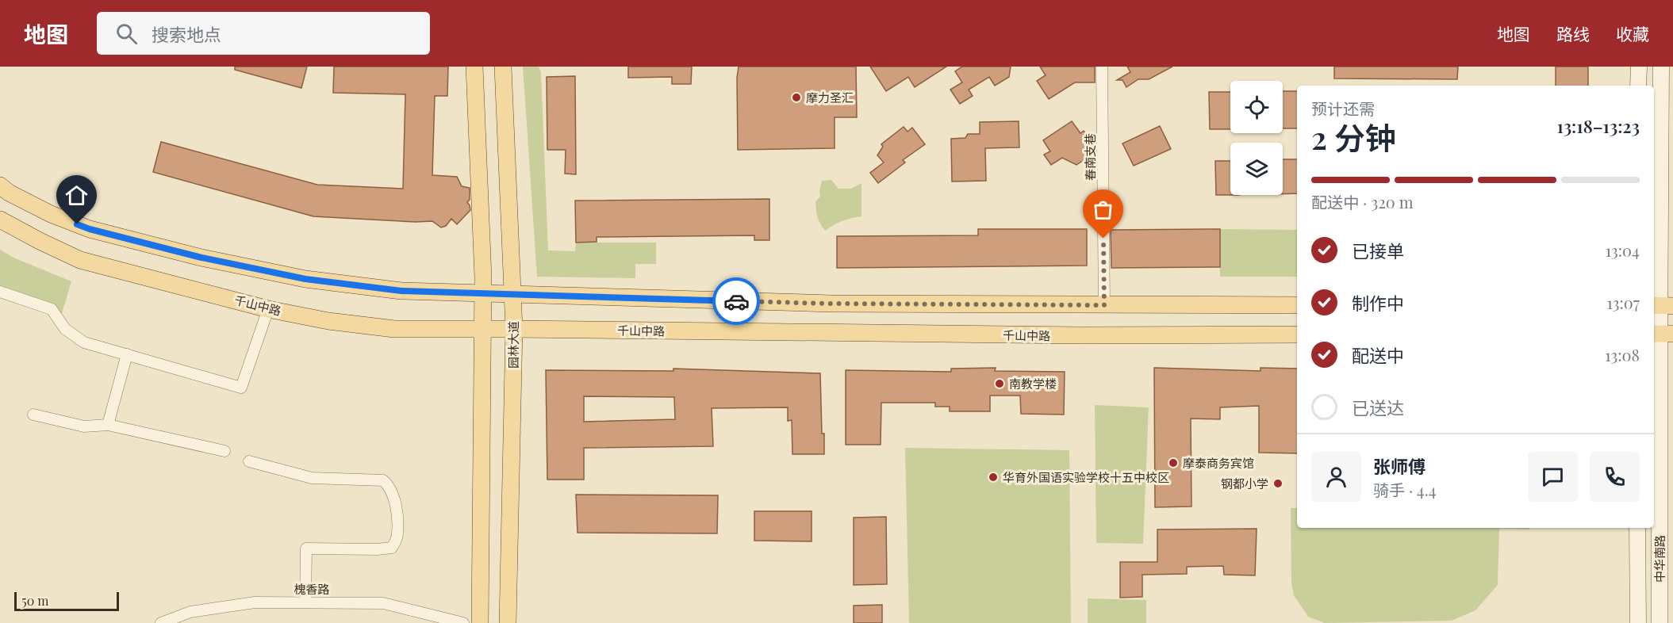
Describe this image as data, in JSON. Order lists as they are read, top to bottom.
{
  "streets": {
    "main road": ["千山中路", "园林大道", "中华南路"],
    "street": ["春南支巷", "槐香路"]
  },
  "crossings": [
    ["千山中路", "园林大道"]
  ],
  "places": [
    "摩力圣汇",
    "南教学楼",
    "摩泰商务宾馆",
    "华育外国语实验学校十五中校区",
    "钢都小学"
  ],
  "scale_bar": "50 m",
  "page": {
    "header": "地图",
    "search": "搜索地点",
    "nav": ["地图", "路线", "收藏"],
    "heading": ["2 分钟", "预计还需", "13:18–13:23"],
    "panel": ["张师傅", "骑手 · 4.4"],
    "bar": "配送中 · 320 m",
    "list": [
      ["已接单", "13:04"],
      ["制作中", "13:07"],
      ["配送中", "13:08"],
      "已送达"
    ],
    "scale": "50 m"
  }
}
